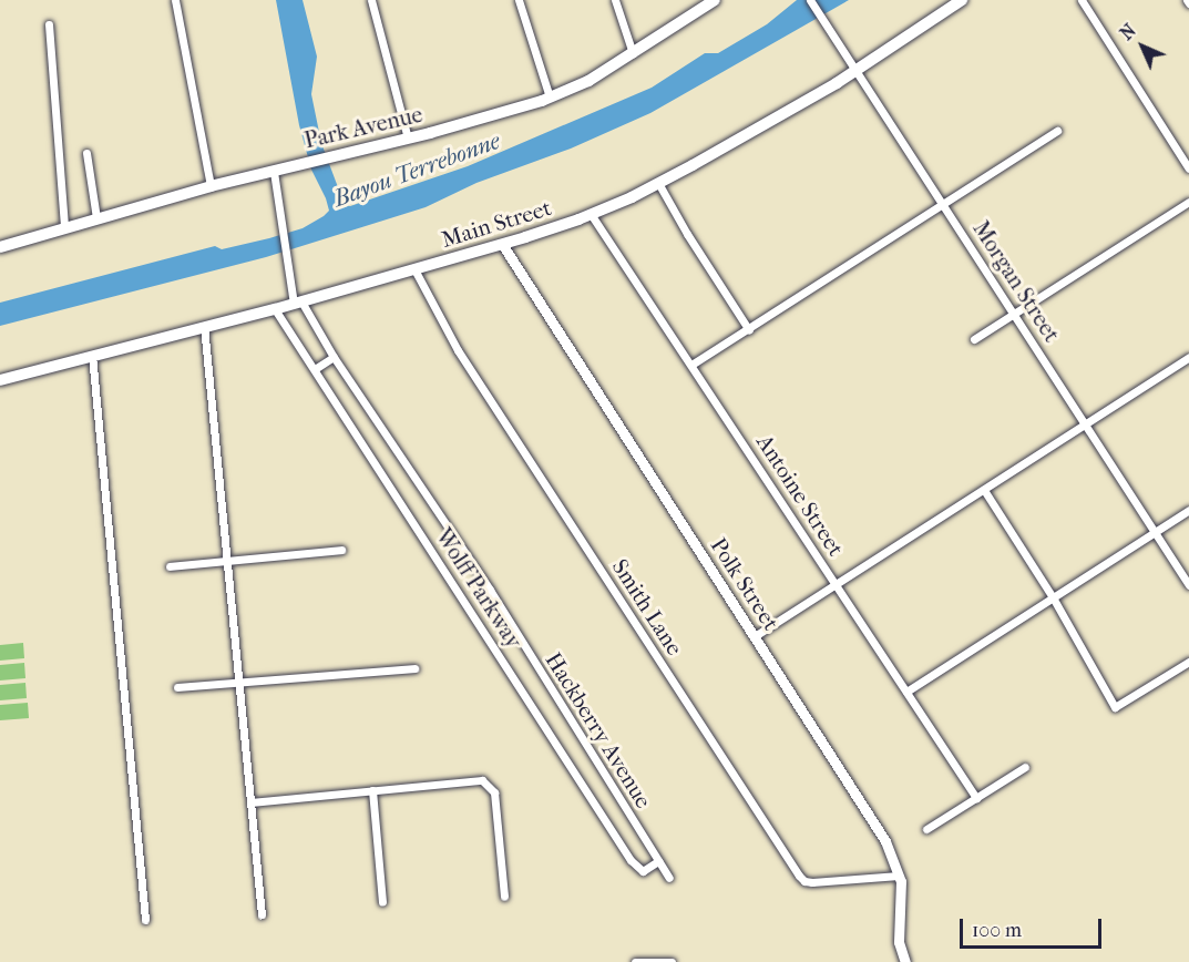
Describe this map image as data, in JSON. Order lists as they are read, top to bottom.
{
  "streets": {
    "main road": ["Park Avenue", "Main Street"],
    "street": [
      "Morgan Street",
      "Antoine Street",
      "Polk Street",
      "Wolff Parkway",
      "Smith Lane",
      "Hackberry Avenue"
    ]
  },
  "crossings": [
    ["Park Avenue", "Hackberry Avenue"],
    ["Main Street", "Morgan Street"],
    ["Main Street", "Antoine Street"],
    ["Main Street", "Polk Street"],
    ["Main Street", "Wolff Parkway"],
    ["Main Street", "Smith Lane"],
    ["Main Street", "Hackberry Avenue"],
    ["Polk Street", "Smith Lane"],
    ["Wolff Parkway", "Hackberry Avenue"]
  ],
  "water": ["Bayou Terrebonne"],
  "scale_bar": "100 m",
  "north": "top left"
}
